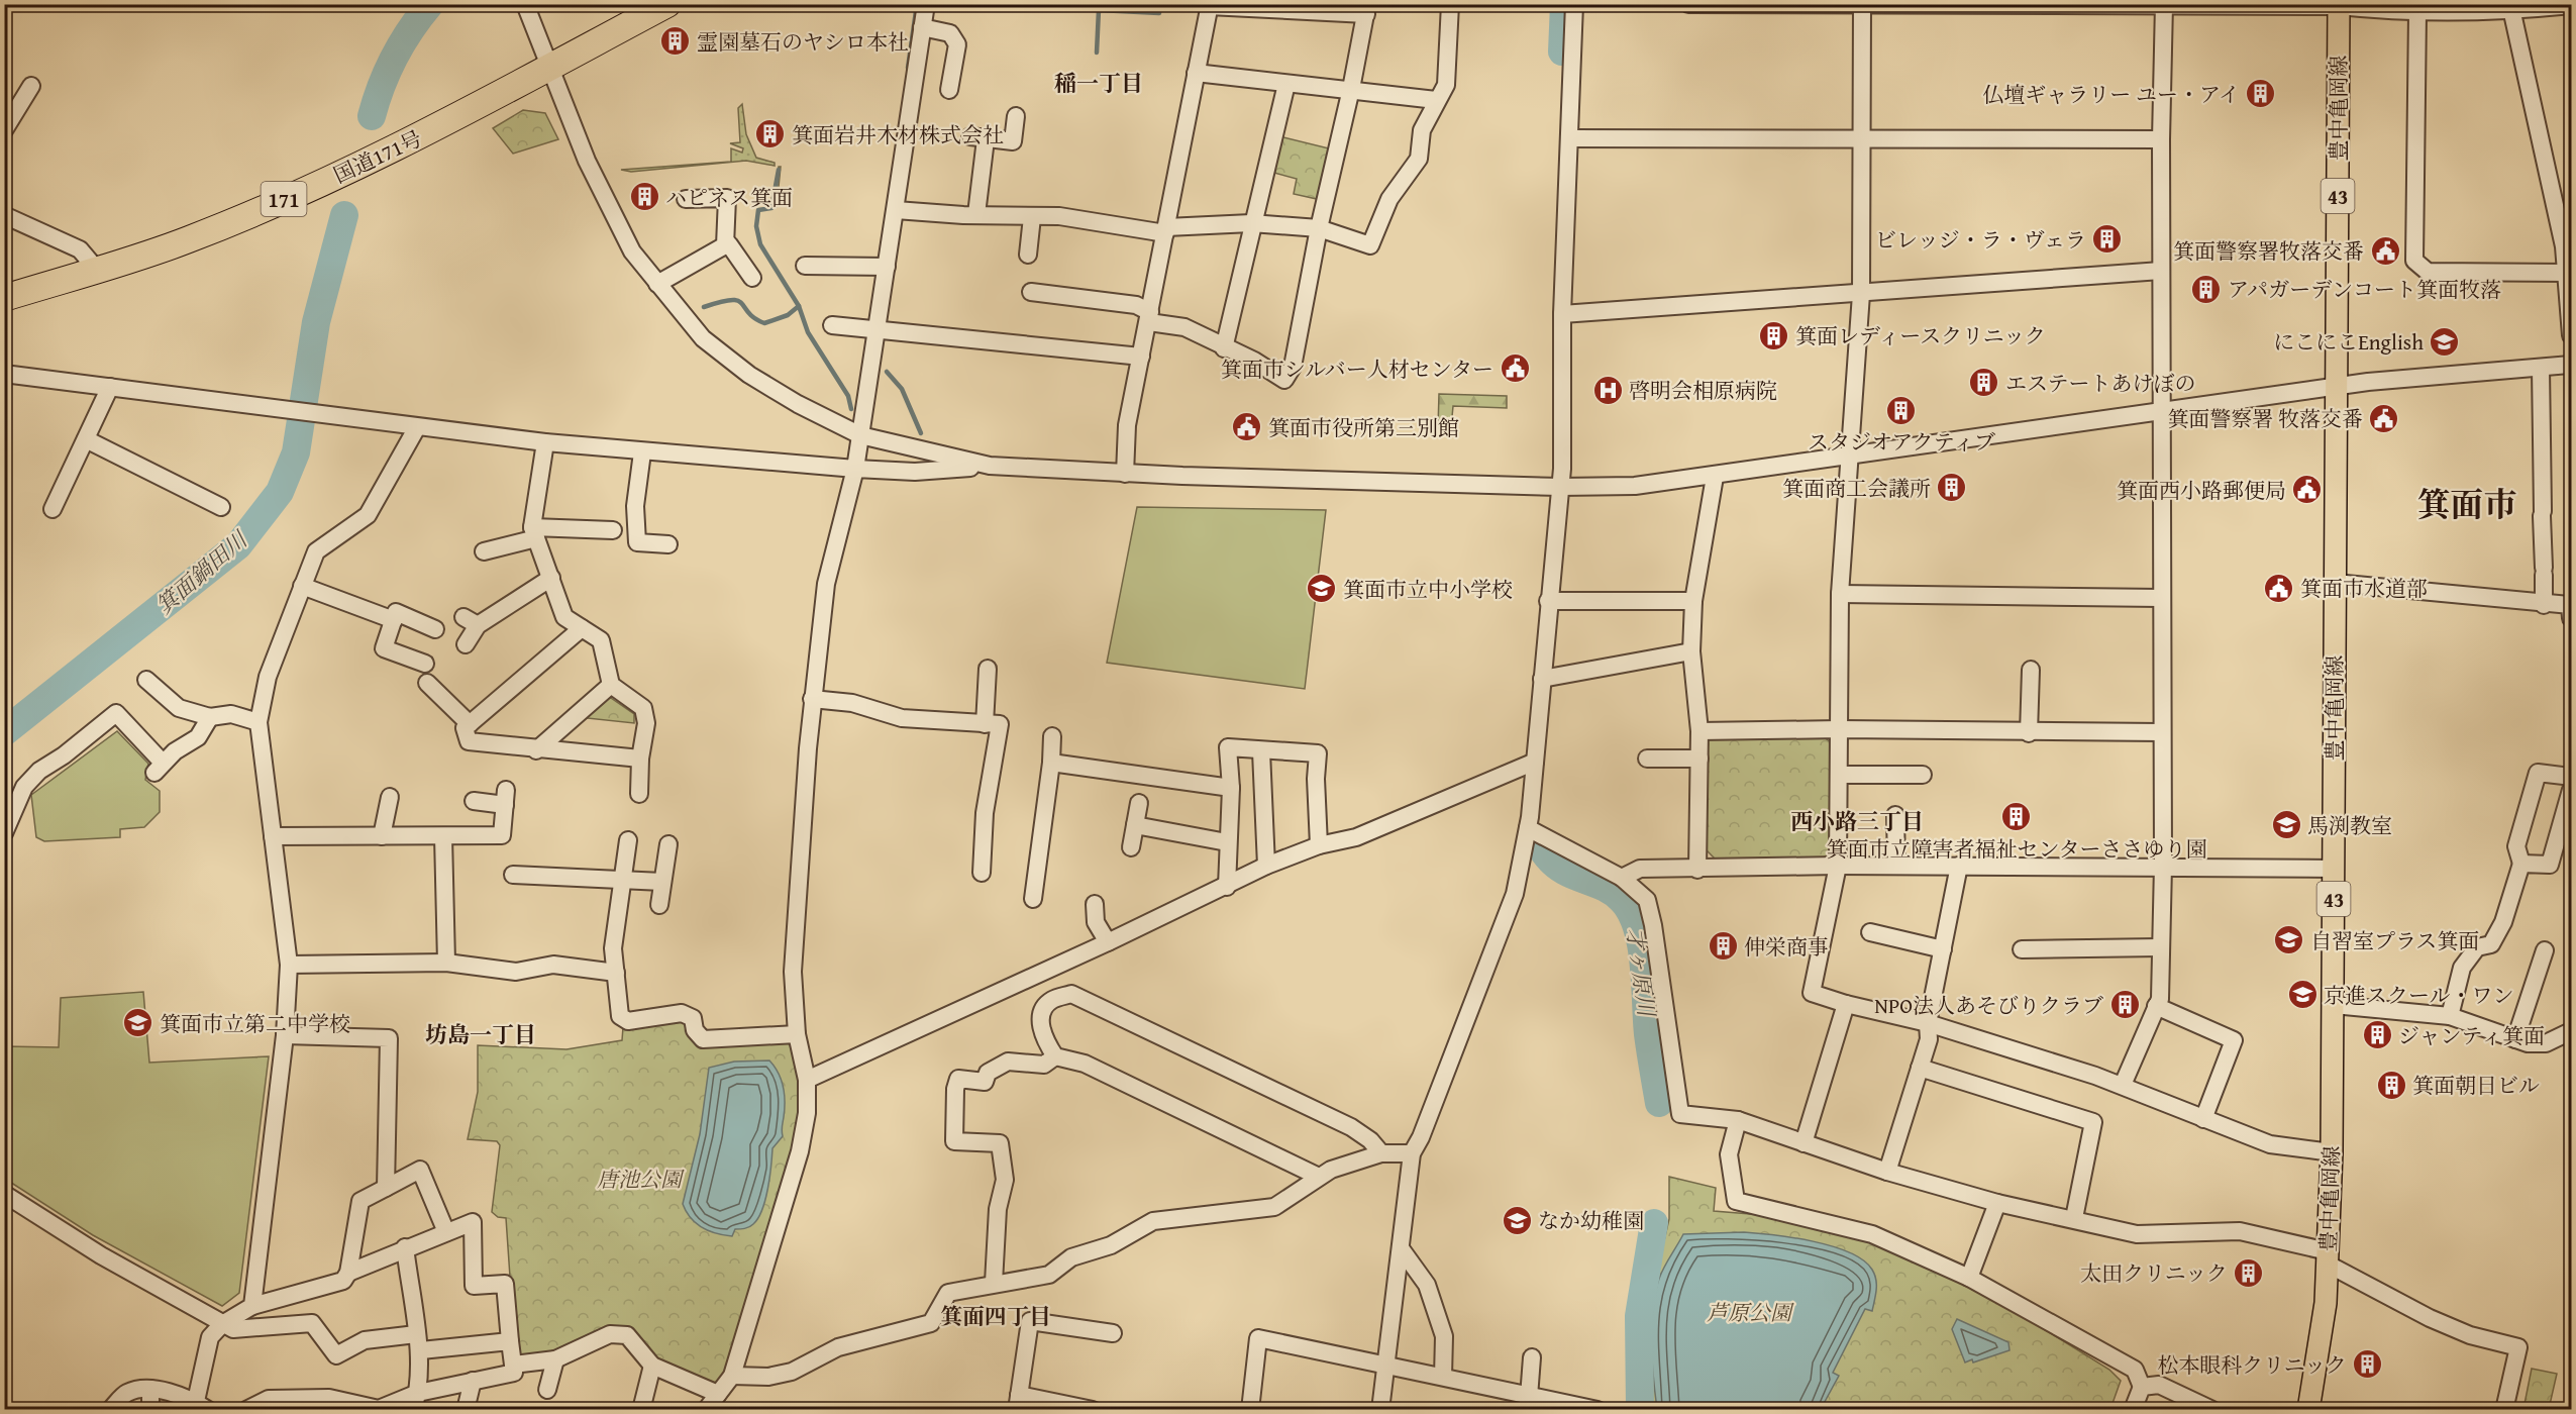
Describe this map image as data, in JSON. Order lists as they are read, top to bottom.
{
  "streets": {
    "highway": ["国道171号", "171"],
    "main road": ["豊中亀岡線", "43"]
  },
  "districts": [
    "稲一丁目",
    "箕面市",
    "西小路三丁目",
    "坊島一丁目",
    "箕面四丁目"
  ],
  "water": ["箕面鍋田川", "才ヶ原川"],
  "parks": ["唐池公園", "芦原公園"],
  "places": {
    "building": [
      "霊園墓石のヤシロ本社",
      "仏壇ギャラリー ユー・アイ",
      "箕面岩井木材株式会社",
      "ハピネス箕面",
      "ビレッジ・ラ・ヴェラ",
      "アパガーデンコート箕面牧落",
      "箕面レディースクリニック",
      "エステートあけぼの",
      "スタジオアクティブ",
      "箕面商工会議所",
      "箕面市立障害者福祉センターささゆり園",
      "伸栄商事",
      "NPO法人あそびりクラブ",
      "ジャンティ箕面",
      "箕面朝日ビル",
      "太田クリニック",
      "松本眼科クリニック"
    ],
    "public building": [
      "箕面警察署牧落交番",
      "箕面市シルバー人材センター",
      "箕面警察署 牧落交番",
      "箕面市役所第三別館",
      "箕面西小路郵便局",
      "箕面市水道部"
    ],
    "school or university": [
      "にこにこEnglish",
      "箕面市立中小学校",
      "馬渕教室",
      "自習室プラス箕面",
      "京進スクール・ワン",
      "箕面市立第二中学校",
      "なか幼稚園"
    ],
    "hospital": ["啓明会相原病院"]
  }
}
